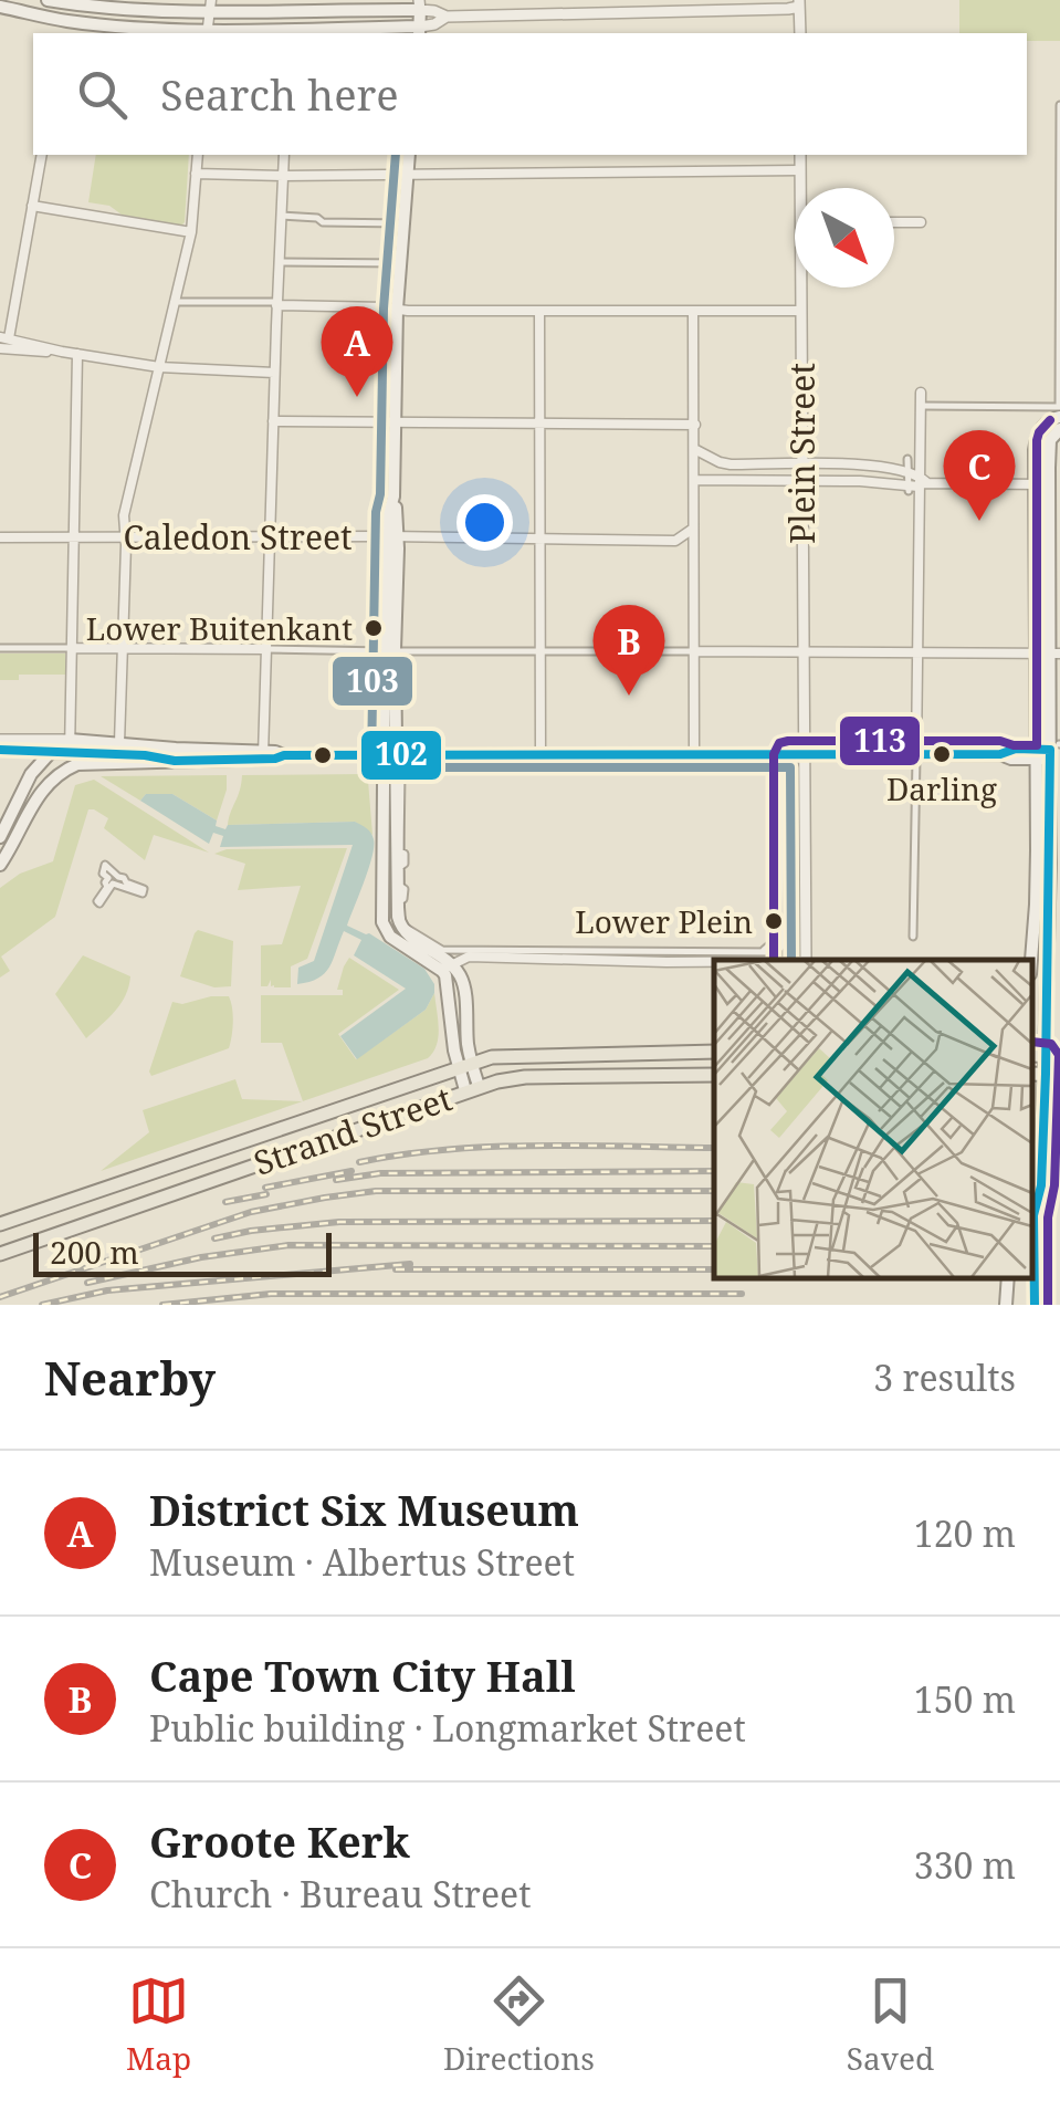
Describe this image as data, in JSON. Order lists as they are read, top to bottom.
{
  "streets": {
    "main road": ["Strand Street"],
    "street": ["Plein Street", "Caledon Street"]
  },
  "places": ["Lower Buitenkant", "Darling", "Lower Plein"],
  "lines": ["transit line 103", "transit line 113", "transit line 102"],
  "scale_bar": "200 m",
  "north": "bottom right",
  "page": {
    "search": "Search here",
    "pins": ["A", "C", "B"],
    "scale": "200 m",
    "heading": ["Nearby", "3 results"],
    "list": [
      {
        "mark": "A",
        "name": "District Six Museum",
        "note": "Museum · Albertus Street",
        "value": "120 m"
      },
      {
        "mark": "B",
        "name": "Cape Town City Hall",
        "note": "Public building · Longmarket Street",
        "value": "150 m"
      },
      {
        "mark": "C",
        "name": "Groote Kerk",
        "note": "Church · Bureau Street",
        "value": "330 m"
      }
    ],
    "nav": ["Map", "Directions", "Saved"]
  }
}
